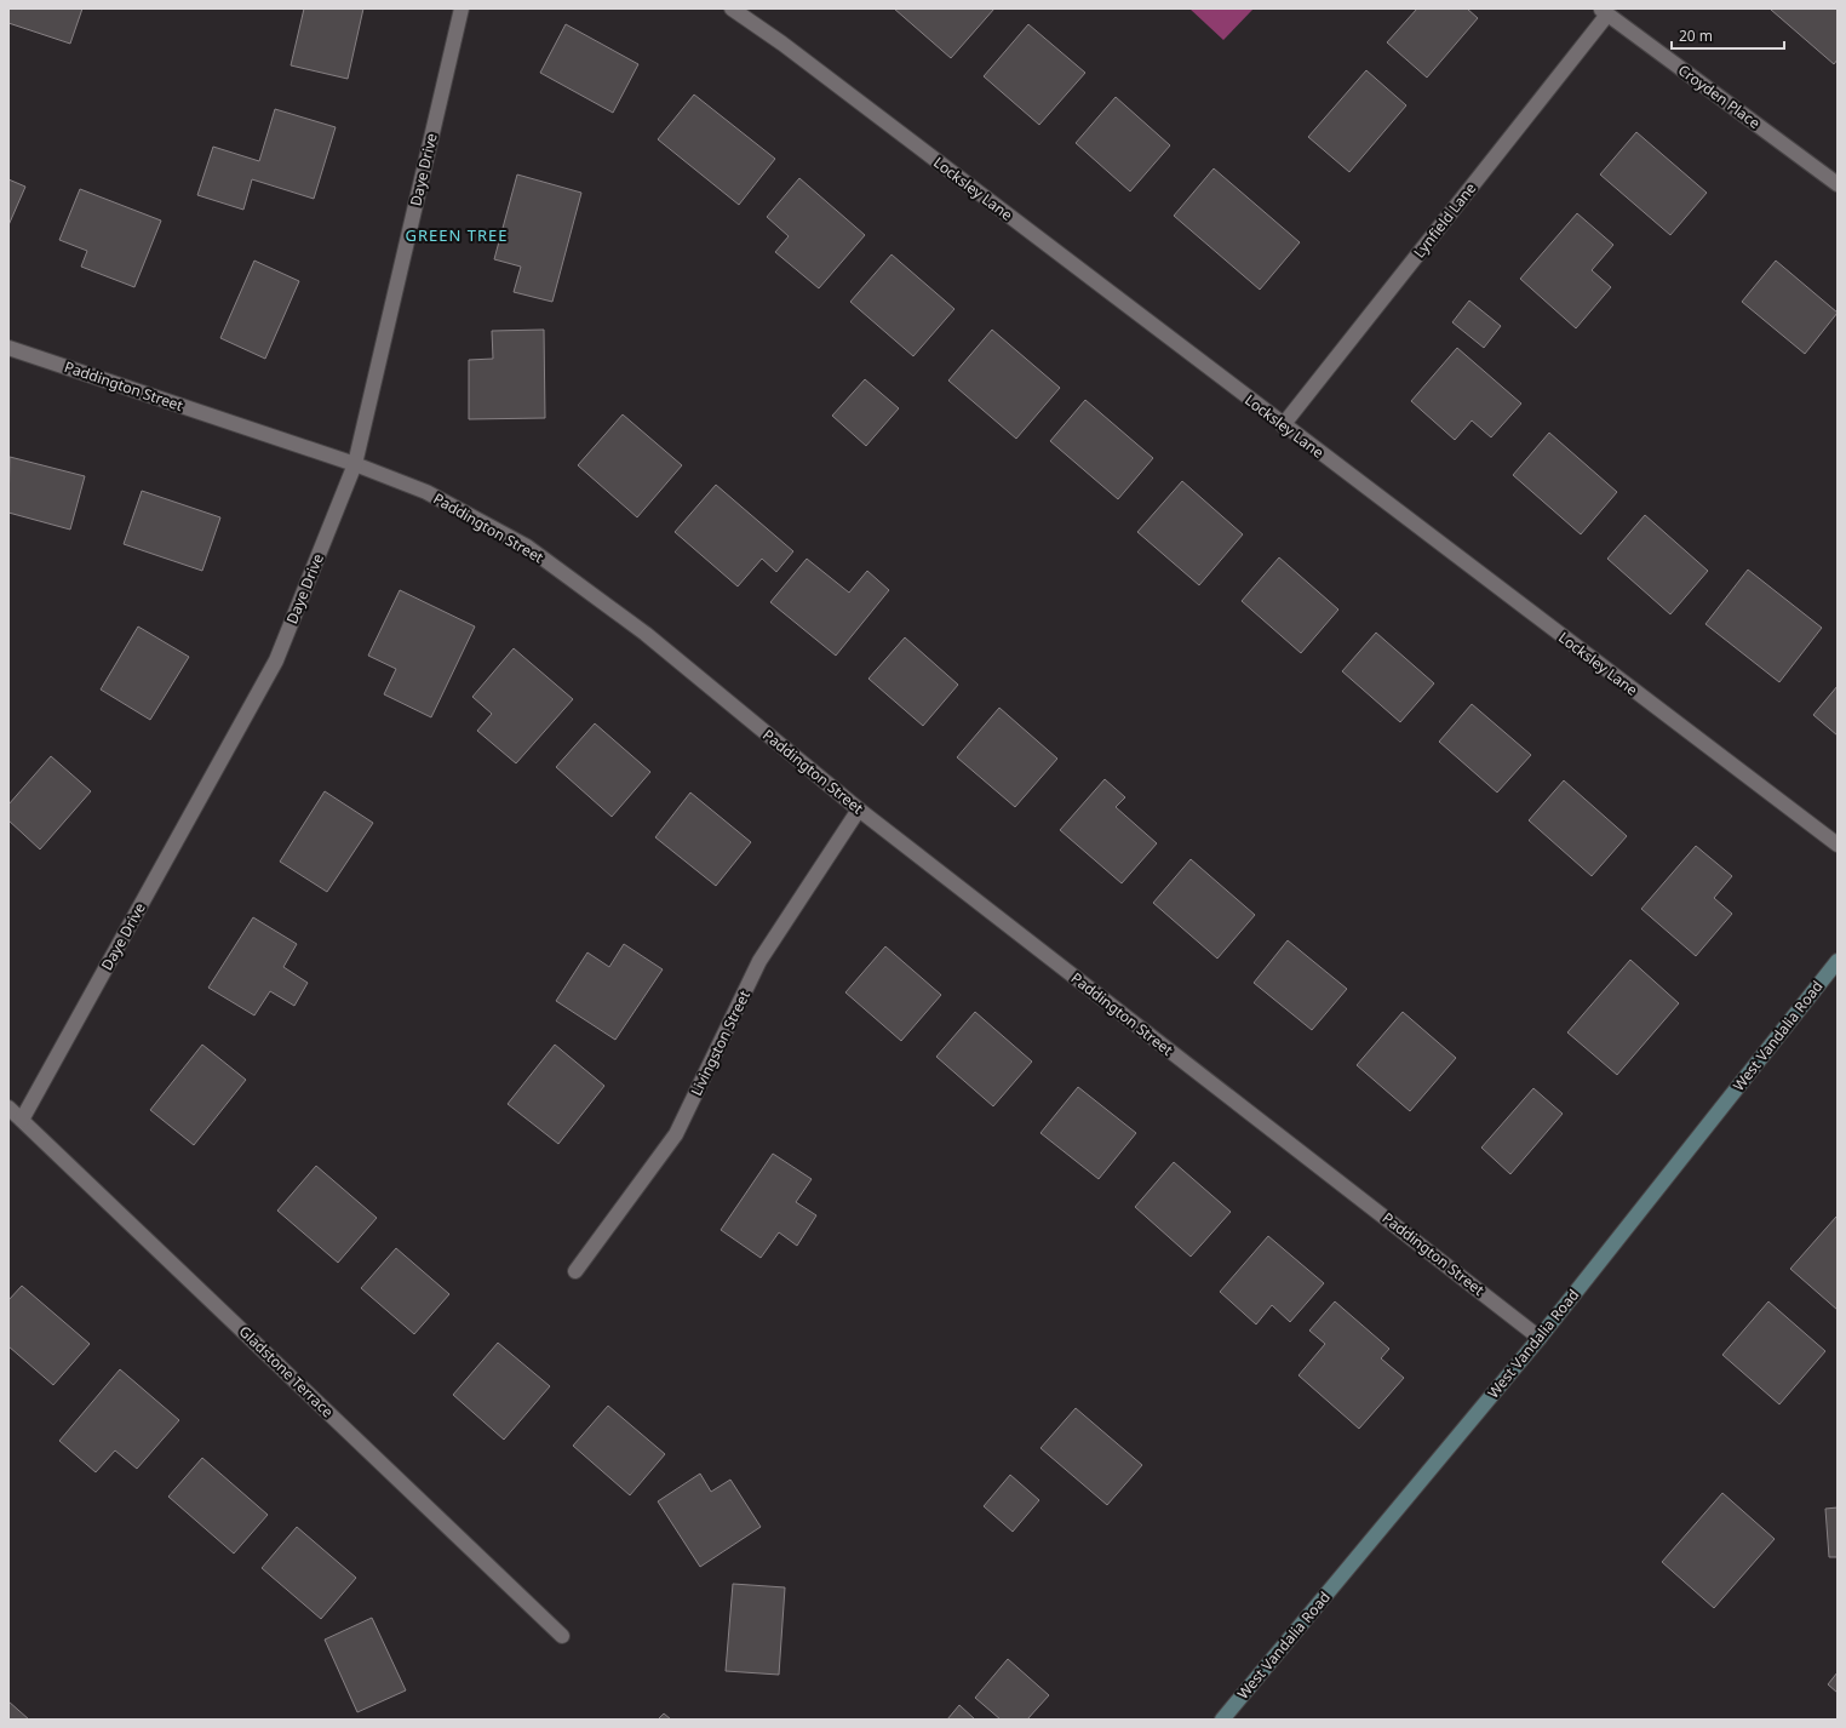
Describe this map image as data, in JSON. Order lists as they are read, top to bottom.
{
  "streets": {
    "main road": ["West Vandalia Road"],
    "street": [
      "Croyden Place",
      "Daye Drive",
      "Locksley Lane",
      "Lynfield Lane",
      "Paddington Street",
      "Livingston Street",
      "Gladstone Terrace"
    ]
  },
  "crossings": [
    ["Croyden Place", "Lynfield Lane"],
    ["Daye Drive", "Paddington Street"],
    ["Daye Drive", "Gladstone Terrace"],
    ["Locksley Lane", "Lynfield Lane"],
    ["Paddington Street", "West Vandalia Road"],
    ["Paddington Street", "Livingston Street"]
  ],
  "districts": ["GREEN TREE"],
  "scale_bar": "20 m"
}
